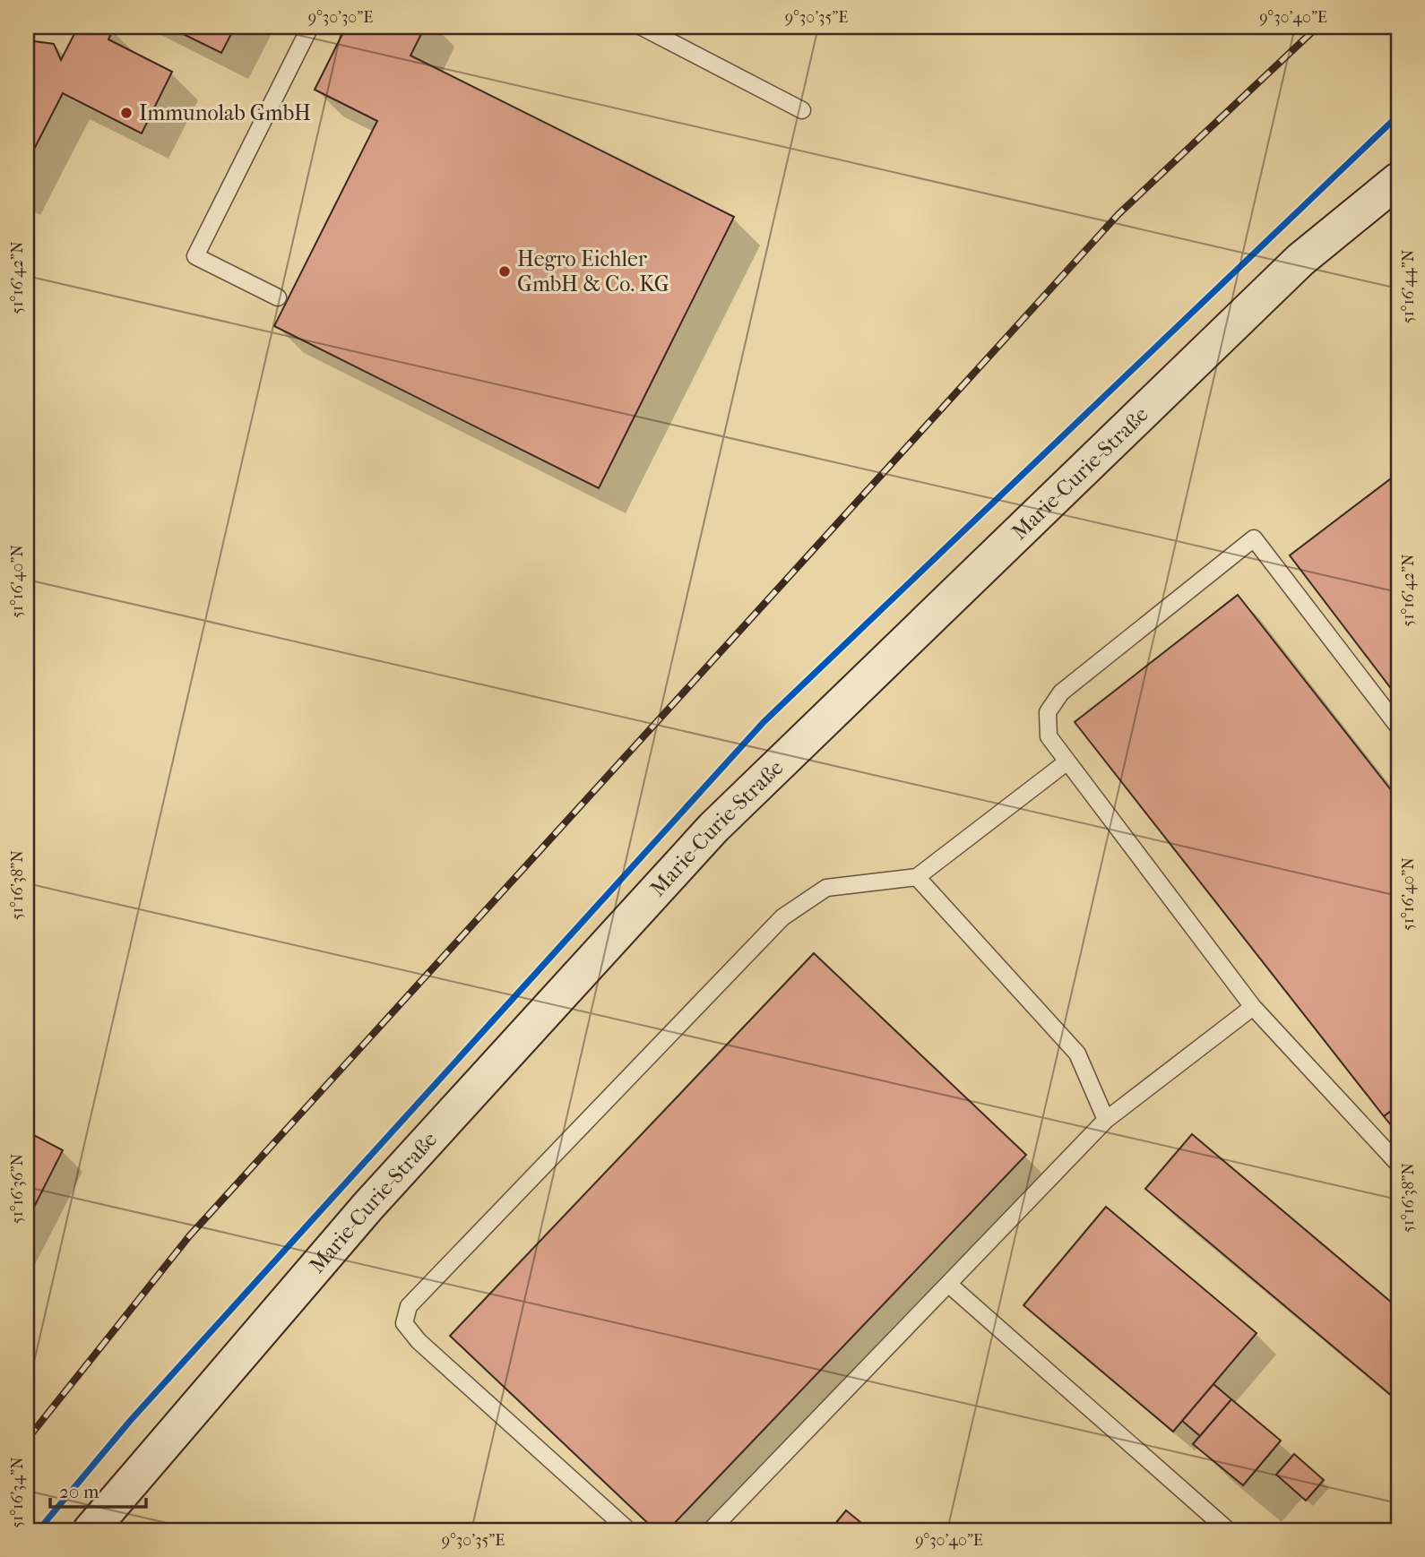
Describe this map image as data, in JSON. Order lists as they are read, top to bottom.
{
  "streets": {
    "main road": ["Marie-Curie-Straße"]
  },
  "places": ["Immunolab GmbH", "Hegro Eichler GmbH & Co. KG"],
  "scale_bar": "20 m",
  "coordinates": [
    "9°30'30\"E",
    "9°30'35\"E",
    "9°30'40\"E",
    "51°16'42\"N",
    "51°16'44\"N",
    "51°16'40\"N",
    "51°16'38\"N",
    "51°16'36\"N",
    "51°16'34\"N"
  ]
}
